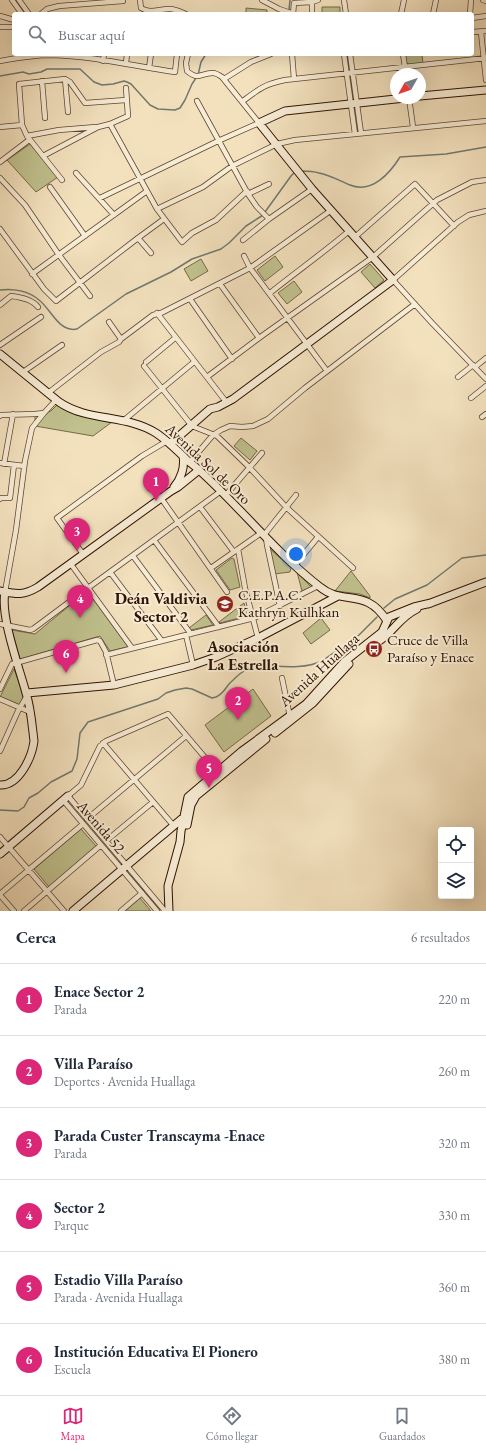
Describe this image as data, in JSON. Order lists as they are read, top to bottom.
{
  "streets": {
    "street": ["Avenida Sol de Oro", "Avenida Huallaga", "Avenida 52"]
  },
  "crossings": [
    ["Avenida Sol de Oro", "Avenida Huallaga"],
    ["Avenida Huallaga", "Avenida 52"]
  ],
  "districts": ["Deán Valdivia Sector 2", "Asociación La Estrella"],
  "places": {
    "school or university": ["C.E.P.A.C. Kathryn Kulhkan"],
    "bus stop": ["Cruce de Villa Paraíso y Enace"]
  },
  "north": "bottom left",
  "page": {
    "search": "Buscar aquí",
    "pins": [
      "1",
      "3",
      "4",
      "6",
      "2",
      "5"
    ],
    "heading": ["Cerca", "6 resultados"],
    "list": [
      {
        "mark": "1",
        "name": "Enace Sector 2",
        "note": "Parada",
        "value": "220 m"
      },
      {
        "mark": "2",
        "name": "Villa Paraíso",
        "note": "Deportes · Avenida Huallaga",
        "value": "260 m"
      },
      {
        "mark": "3",
        "name": "Parada Custer Transcayma -Enace",
        "note": "Parada",
        "value": "320 m"
      },
      {
        "mark": "4",
        "name": "Sector 2",
        "note": "Parque",
        "value": "330 m"
      },
      {
        "mark": "5",
        "name": "Estadio Villa Paraíso",
        "note": "Parada · Avenida Huallaga",
        "value": "360 m"
      },
      {
        "mark": "6",
        "name": "Institución Educativa El Pionero",
        "note": "Escuela",
        "value": "380 m"
      }
    ],
    "nav": ["Mapa", "Cómo llegar", "Guardados"]
  }
}
